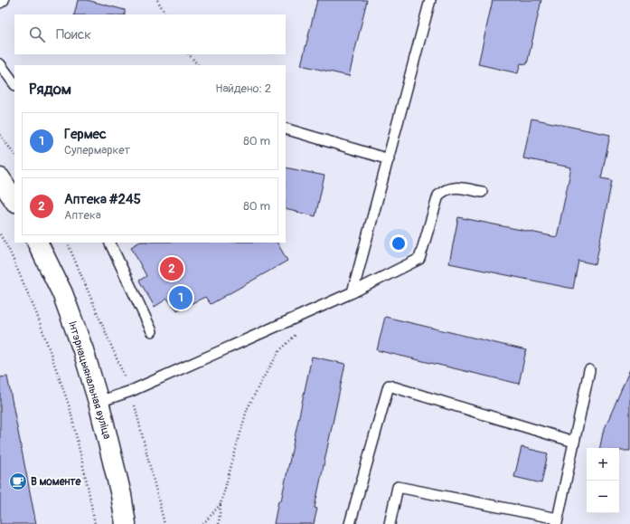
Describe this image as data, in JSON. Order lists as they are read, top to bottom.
{
  "streets": {
    "main road": ["Інтэрнацыянальная вуліца"]
  },
  "places": {
    "cafe": ["В моменте"]
  },
  "page": {
    "search": "Поиск",
    "heading": ["Рядом", "Найдено: 2"],
    "list": [
      {
        "mark": "1",
        "name": "Гермес",
        "note": "Супермаркет",
        "value": "80 m"
      },
      {
        "mark": "2",
        "name": "Аптека #245",
        "note": "Аптека",
        "value": "80 m"
      }
    ],
    "pins": ["2", "1"],
    "map_buttons": ["+", "−"]
  }
}
